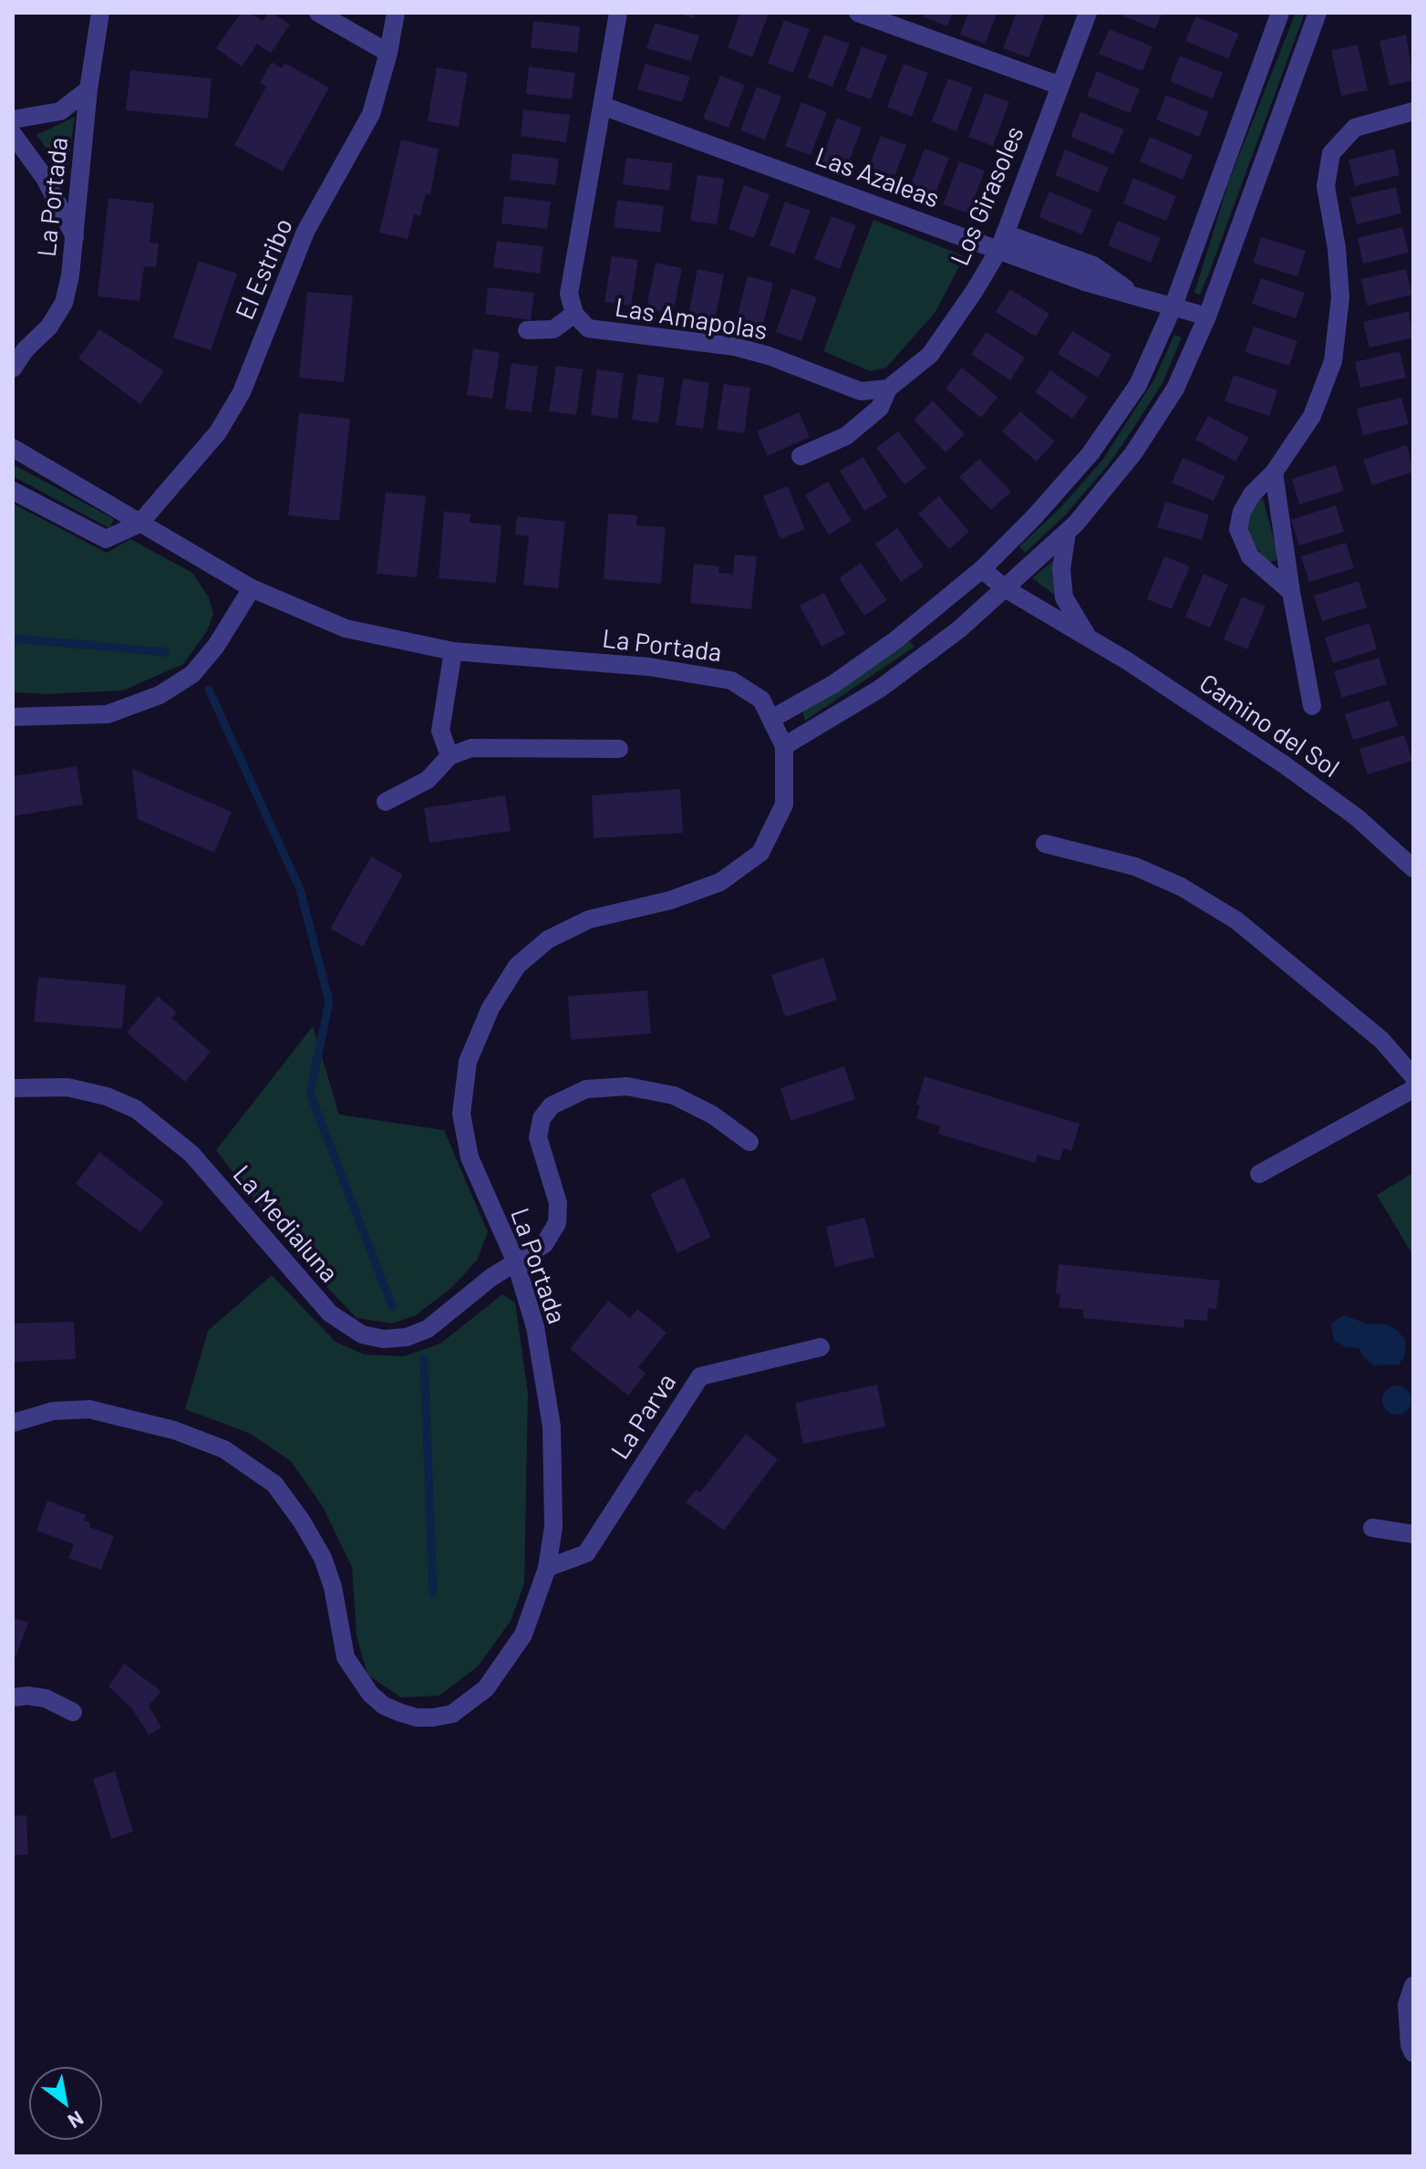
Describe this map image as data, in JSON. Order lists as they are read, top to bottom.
{
  "streets": {
    "street": [
      "Las Azaleas",
      "Los Girasoles",
      "La Portada",
      "El Estribo",
      "Las Amapolas",
      "Camino del Sol",
      "La Medialuna",
      "La Parva"
    ]
  },
  "crossings": [
    ["Las Azaleas", "Los Girasoles"],
    ["Los Girasoles", "Las Amapolas"],
    ["La Portada", "El Estribo"],
    ["La Portada", "La Medialuna"],
    ["La Portada", "La Parva"]
  ],
  "north": "bottom right"
}
